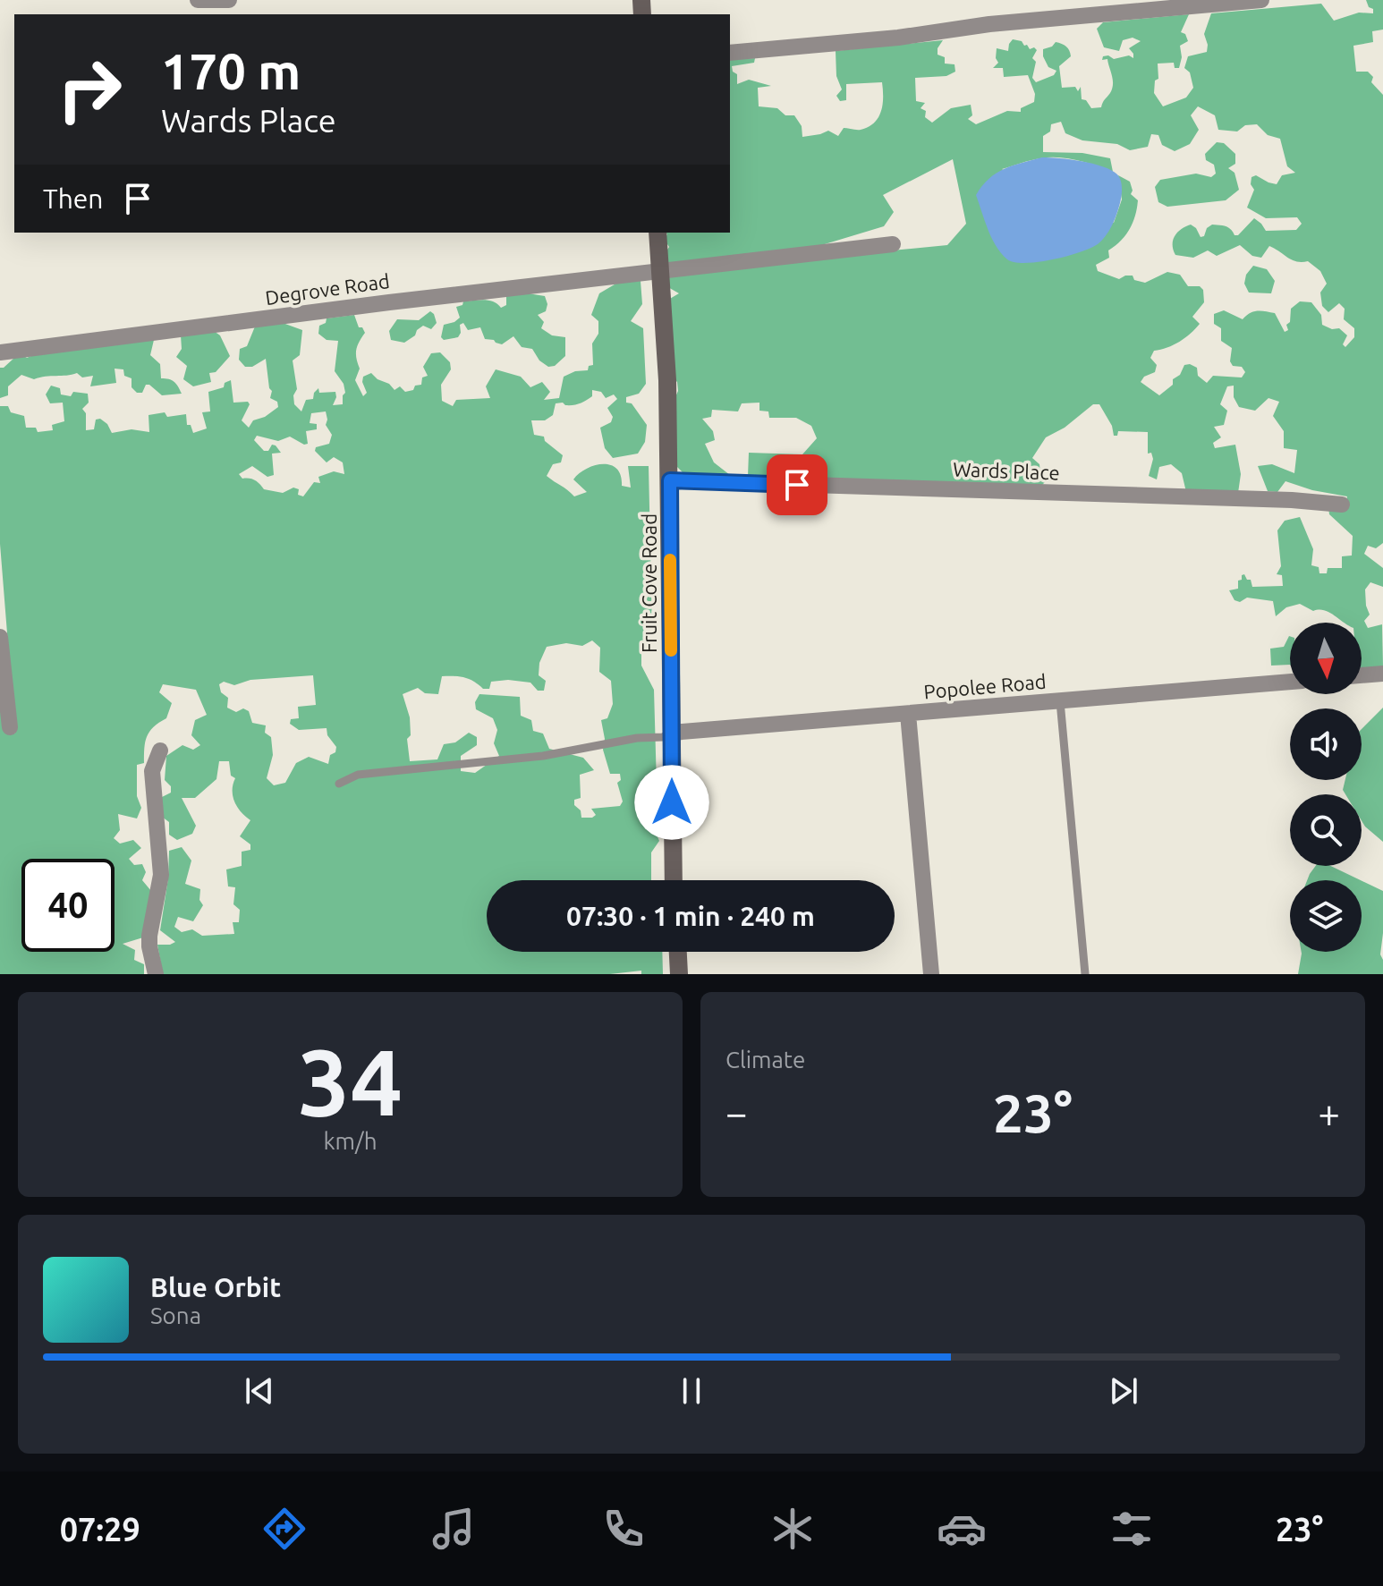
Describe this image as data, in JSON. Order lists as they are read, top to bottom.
{
  "streets": {
    "street": [
      "Degrove Road",
      "Wards Place",
      "Fruit Cove Road",
      "Popolee Road"
    ]
  },
  "crossings": [
    ["Degrove Road", "Fruit Cove Road"],
    ["Wards Place", "Fruit Cove Road"],
    ["Fruit Cove Road", "Popolee Road"]
  ],
  "north": "bottom",
  "page": {
    "turn": ["170 m", "Wards Place"],
    "then": "Then",
    "limit": "40",
    "trip": "07:30 · 1 min · 240 m",
    "tile": [
      ["34", "km/h"],
      "Climate"
    ],
    "heat": ["−", "23°", "+"],
    "song": ["Blue Orbit", "Sona"],
    "tabs": ["07:29", "23°"]
  }
}
